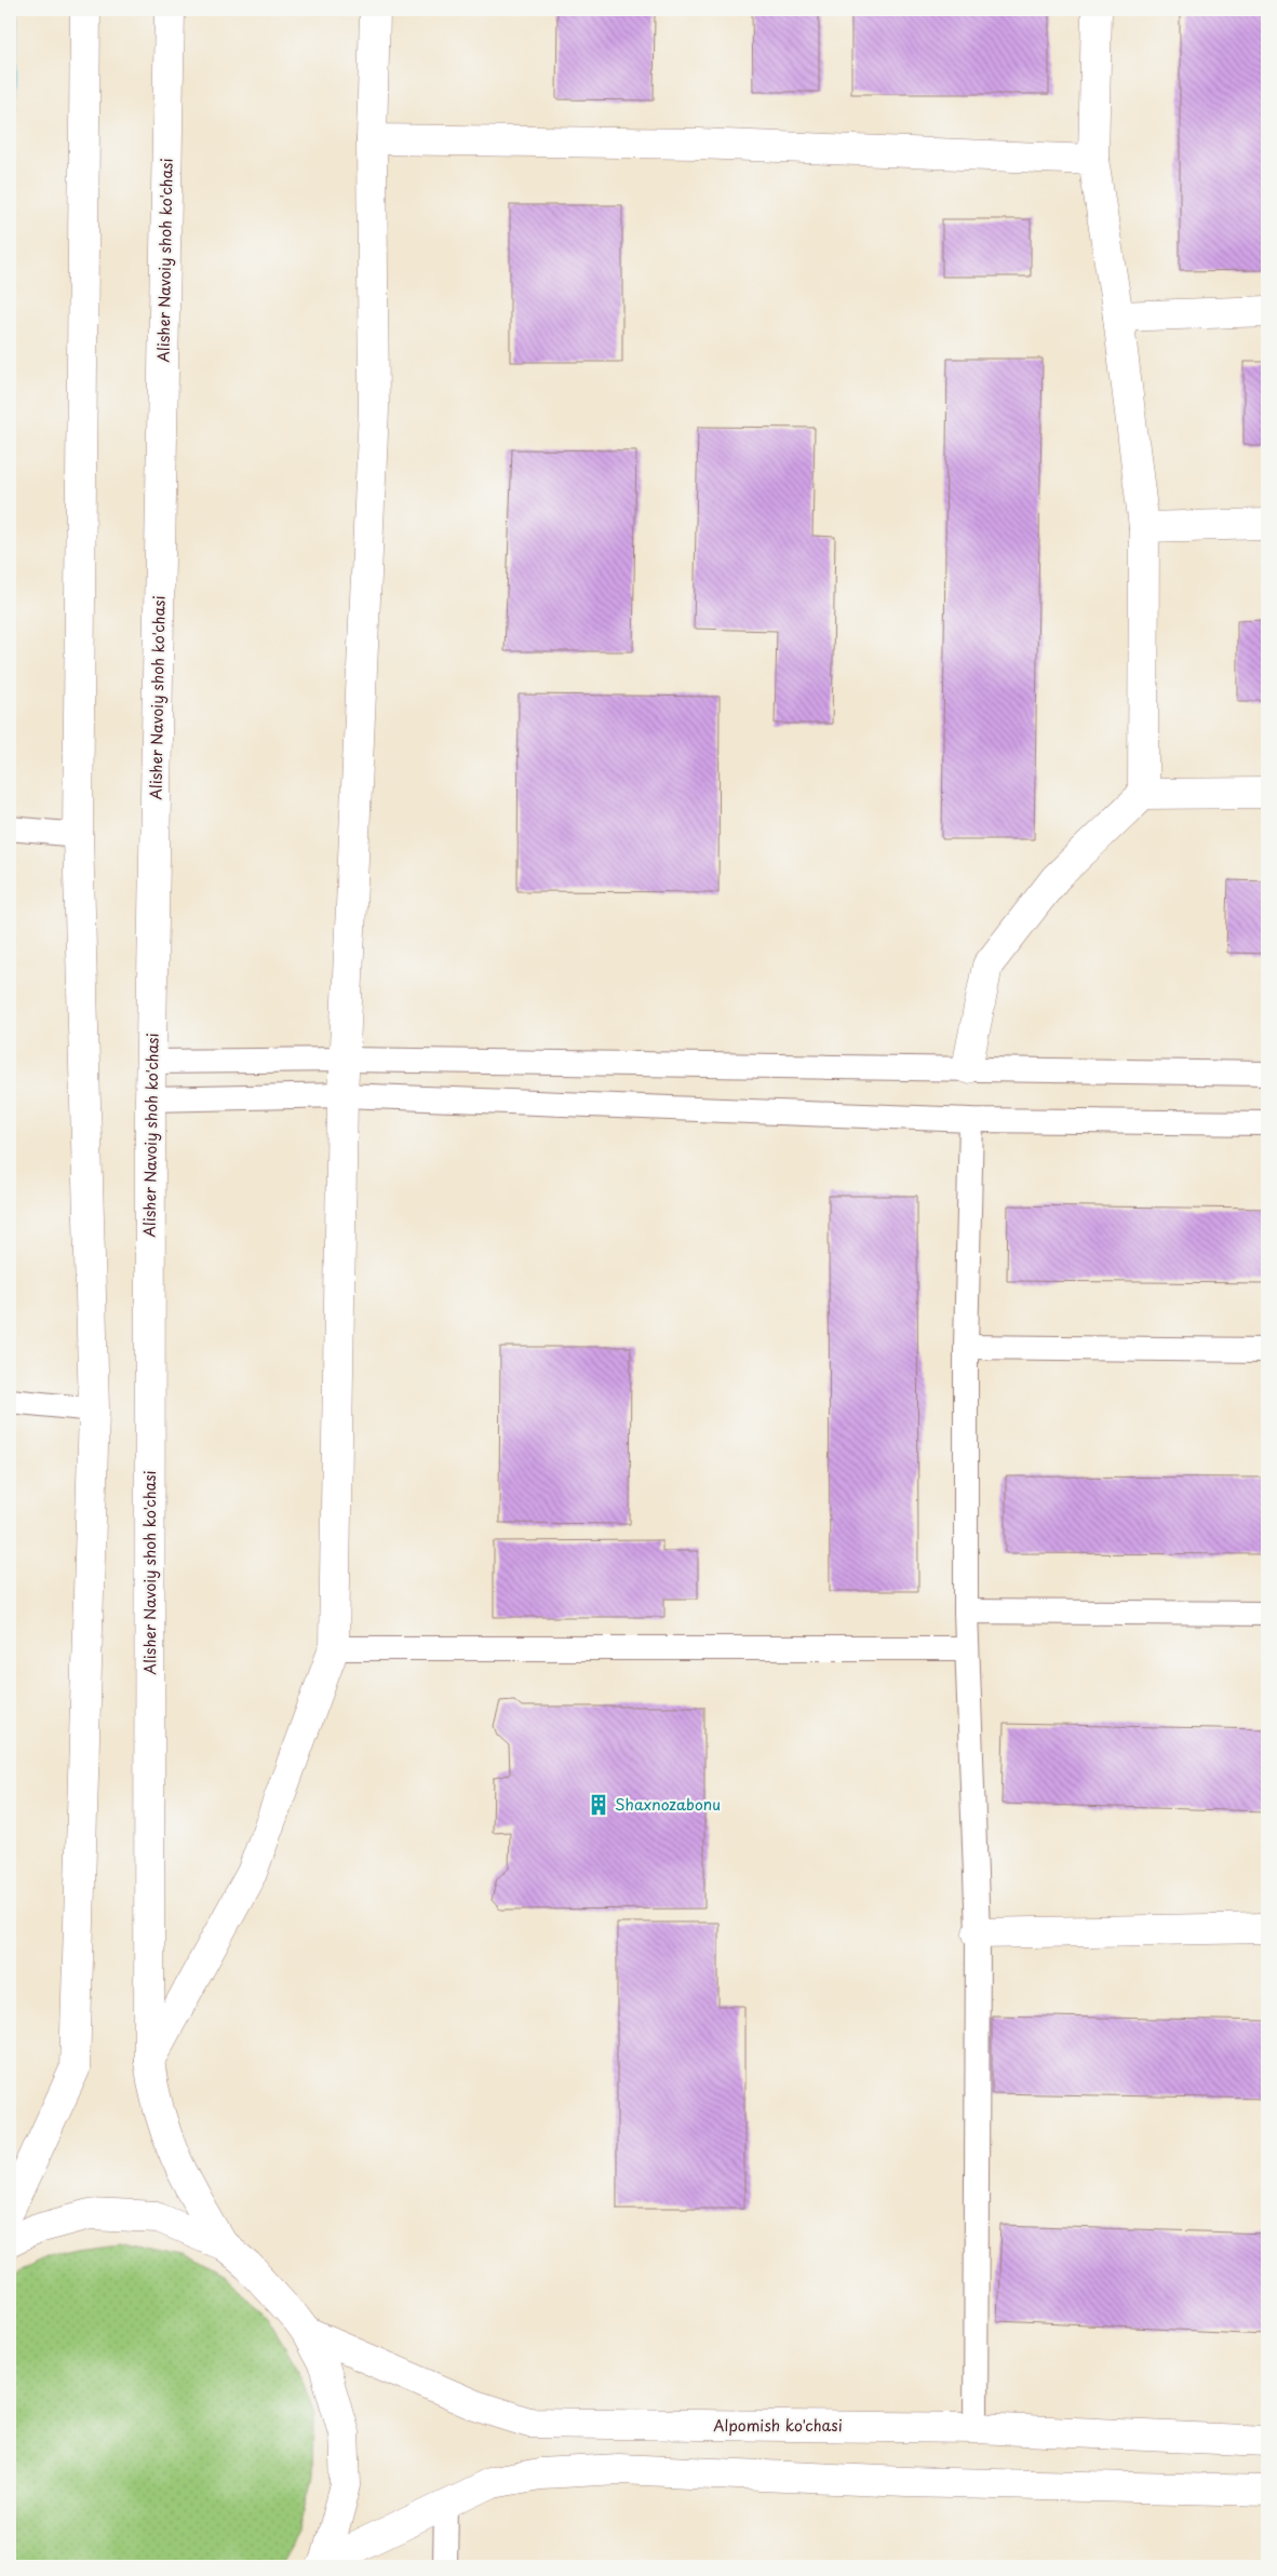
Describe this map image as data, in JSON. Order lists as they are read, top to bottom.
{
  "streets": {
    "main road": ["Alisher Navoiy shoh ko'chasi", "Alpomish ko'chasi"]
  },
  "places": {
    "building": ["Shaxnozabonu"]
  }
}
